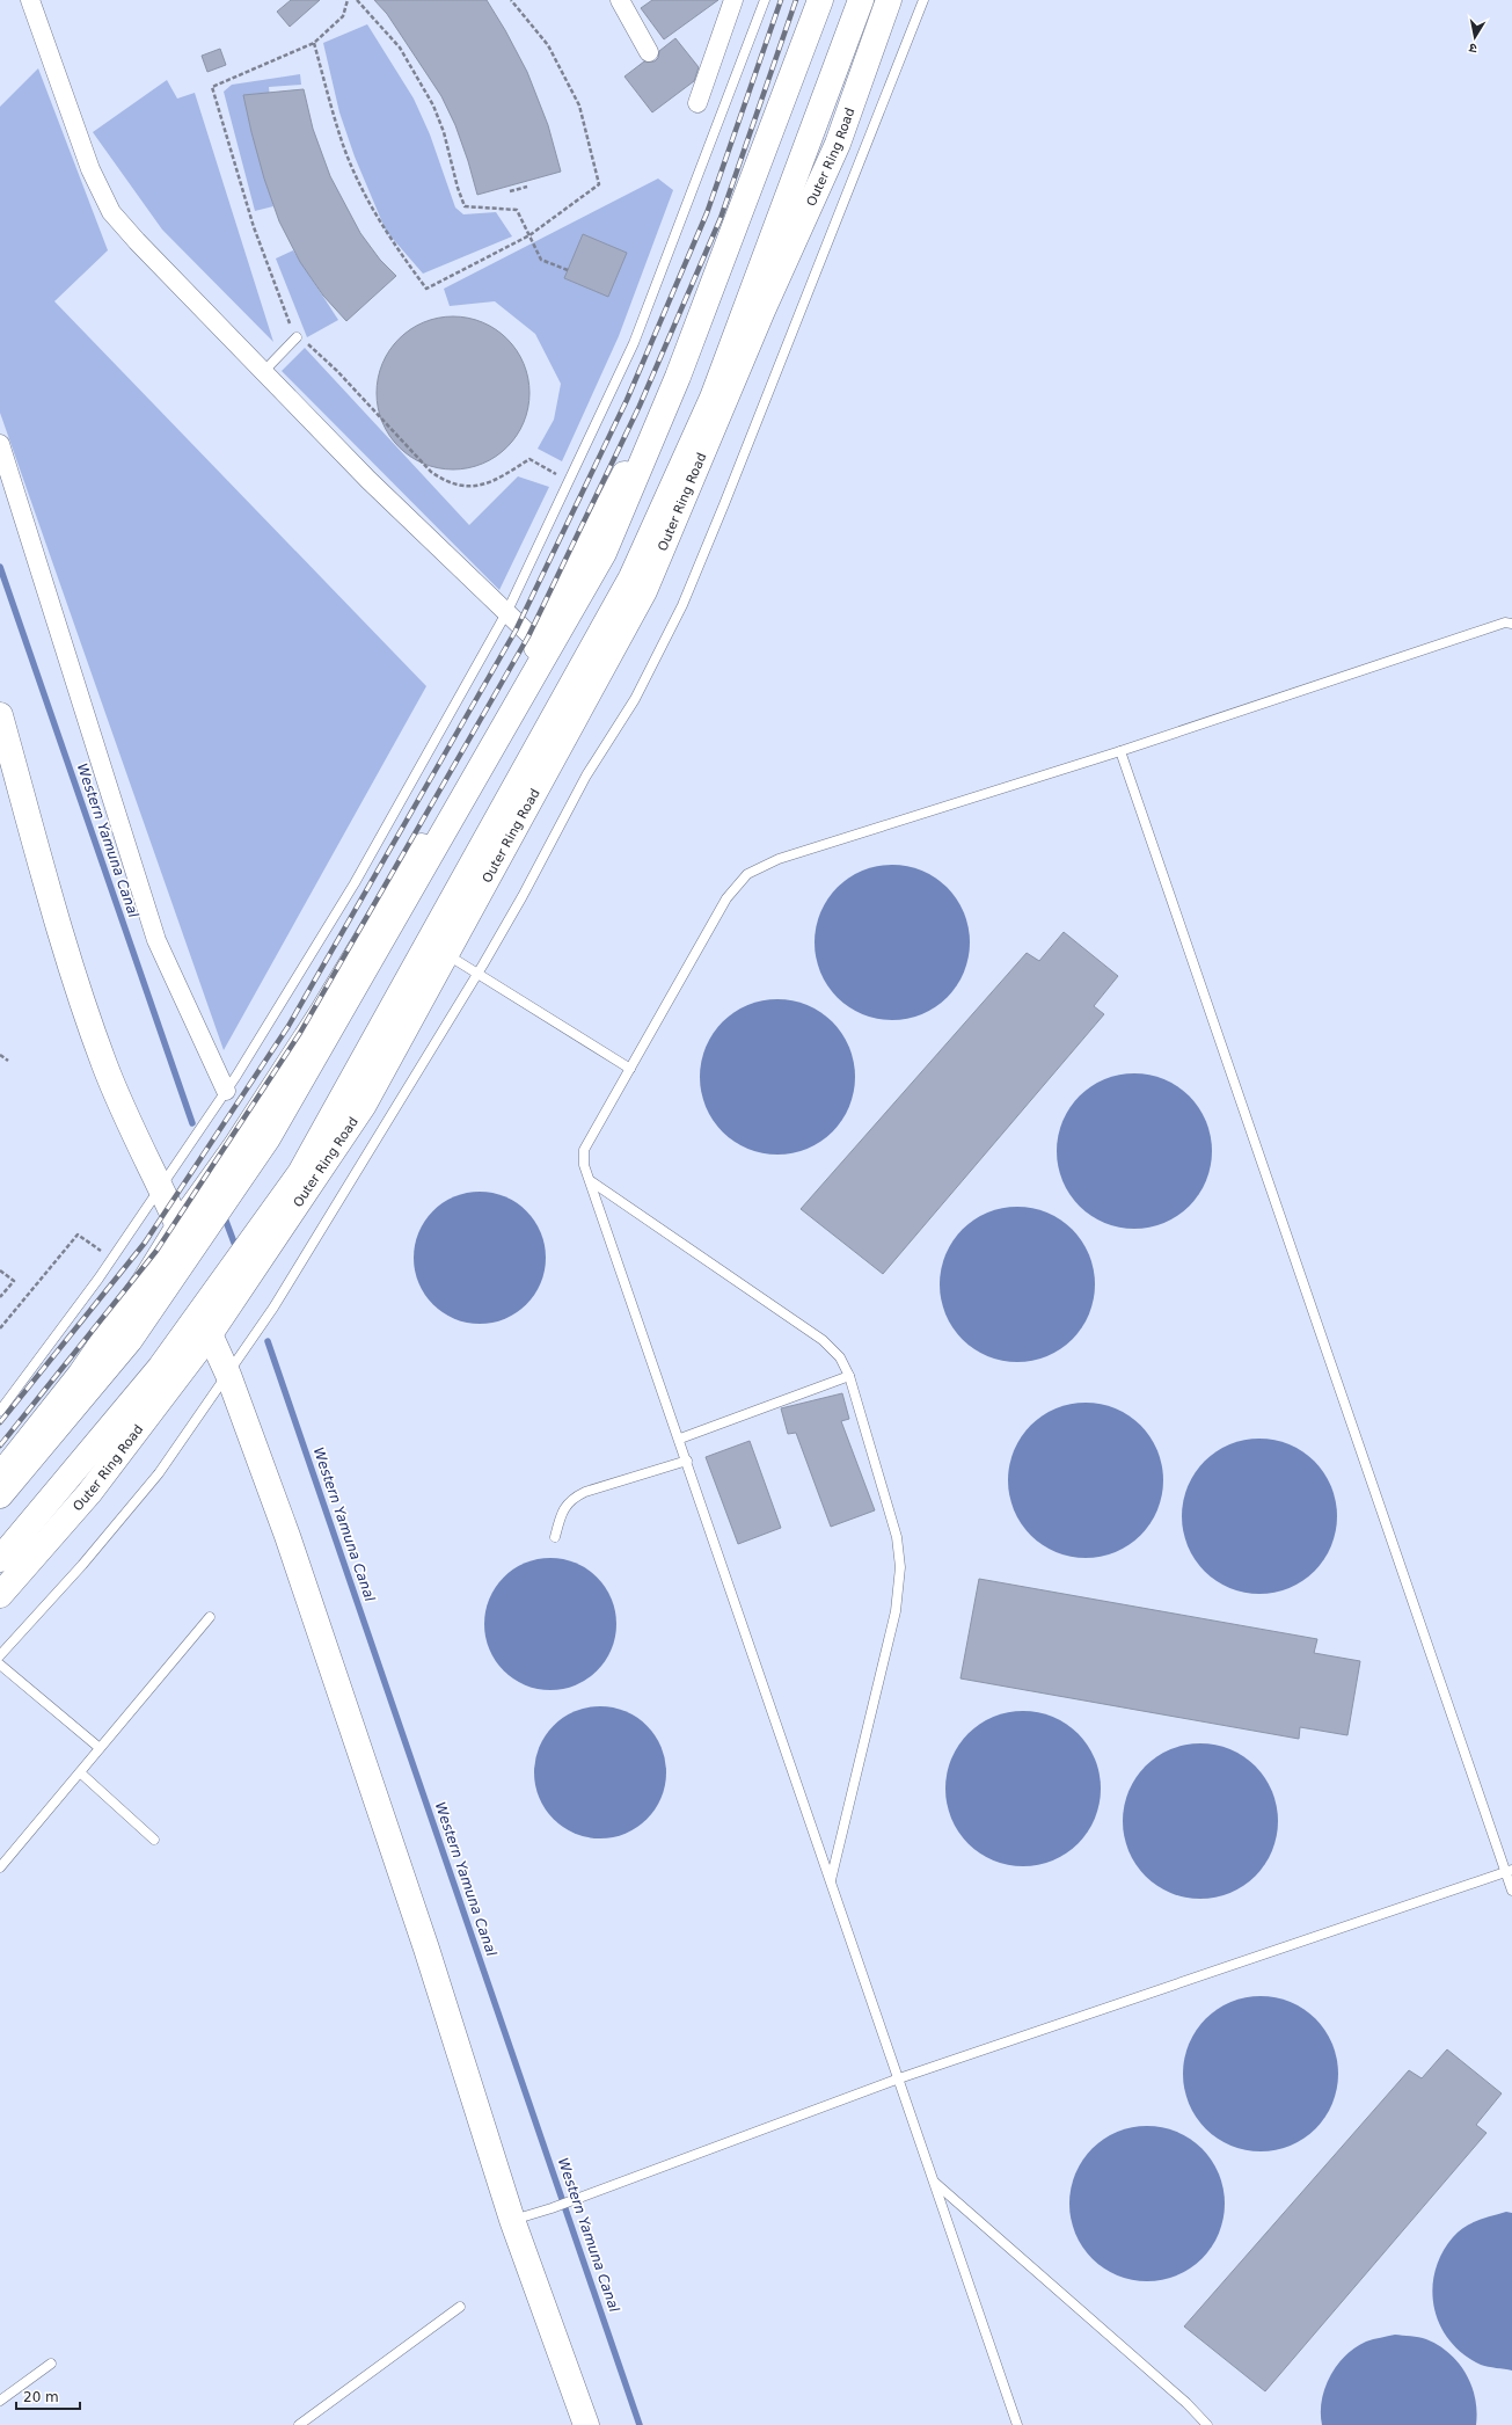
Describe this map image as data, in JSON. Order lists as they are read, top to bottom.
{
  "streets": {
    "main road": ["Outer Ring Road"]
  },
  "water": ["Western Yamuna Canal"],
  "scale_bar": "20 m",
  "north": "bottom"
}
